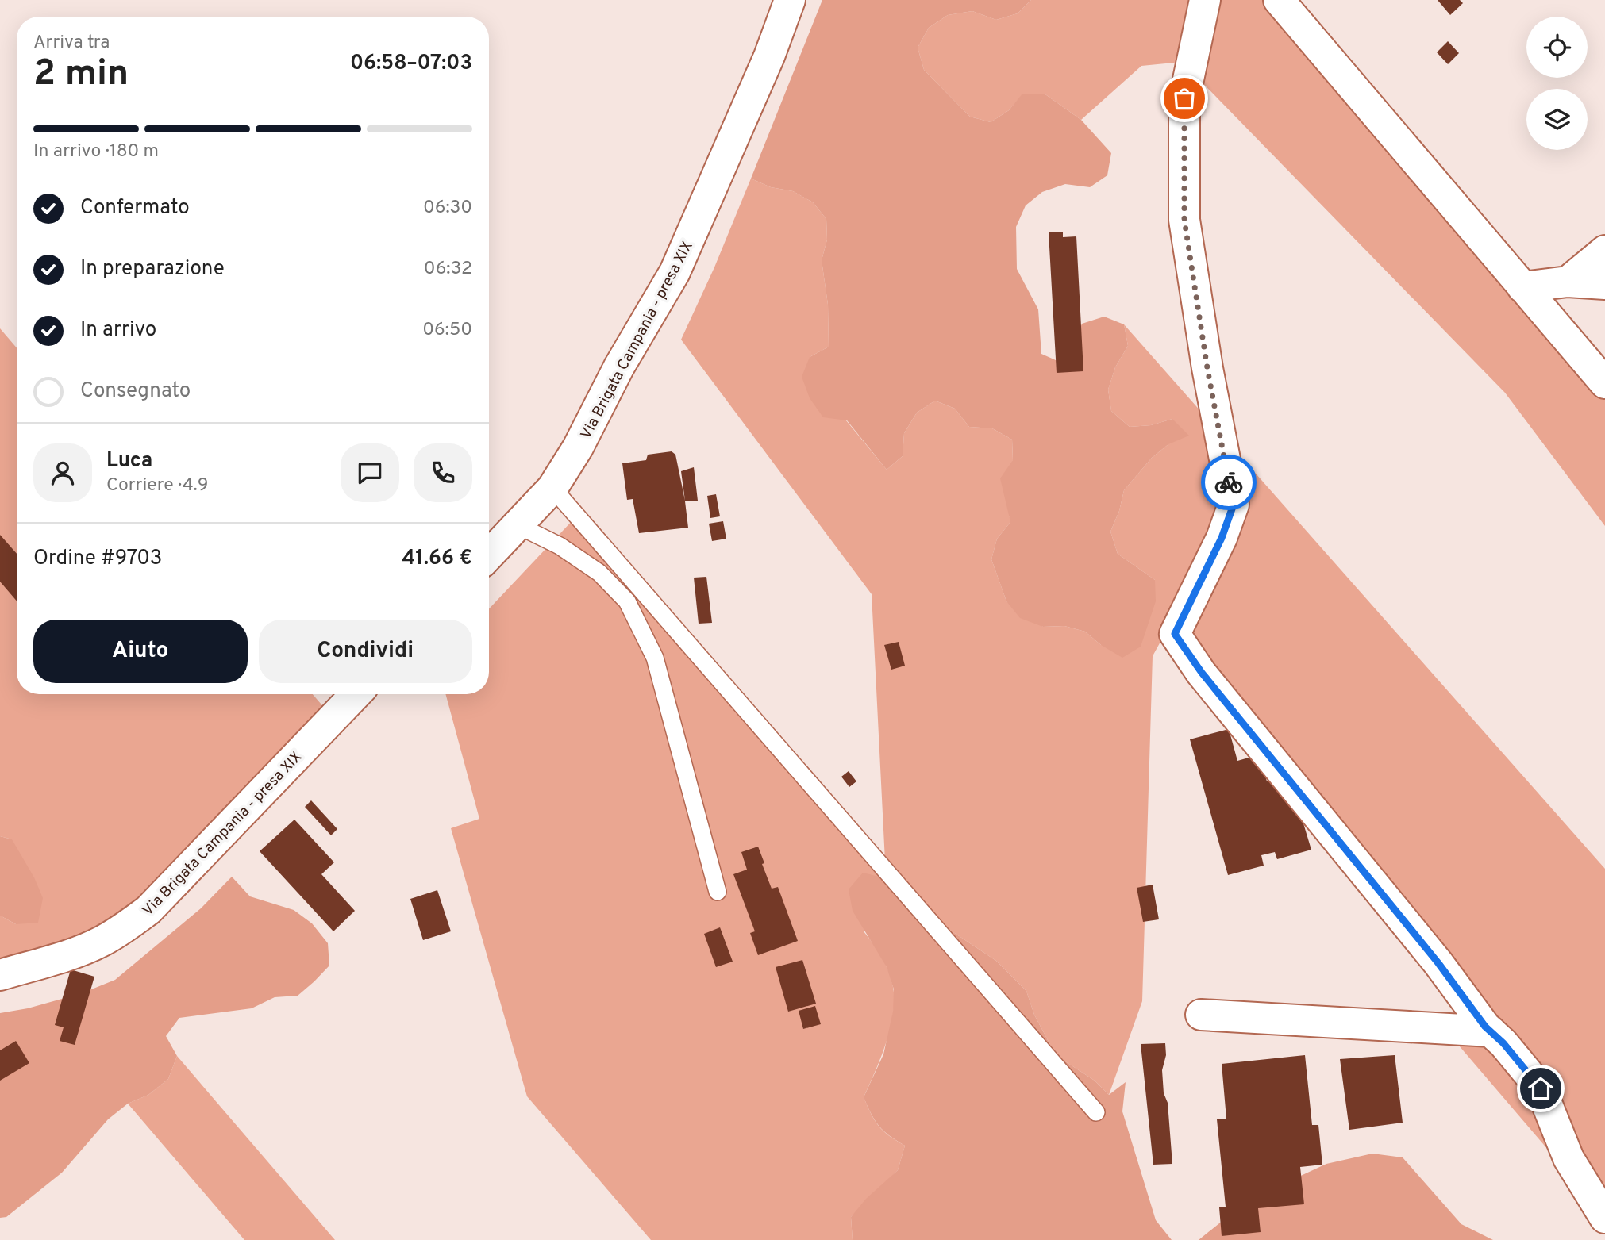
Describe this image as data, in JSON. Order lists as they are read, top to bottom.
{
  "streets": {
    "street": ["Via Brigata Campania - presa XIX"]
  },
  "page": {
    "heading": ["2 min", "Arriva tra", "06:58–07:03"],
    "panel": [
      "Luca",
      "Corriere · 4.9",
      "Ordine #9703",
      "41.66 €"
    ],
    "bar": "In arrivo · 180 m",
    "list": [
      ["Confermato", "06:30"],
      ["In preparazione", "06:32"],
      ["In arrivo", "06:50"],
      "Consegnato"
    ],
    "buttons": ["Aiuto", "Condividi"]
  }
}
